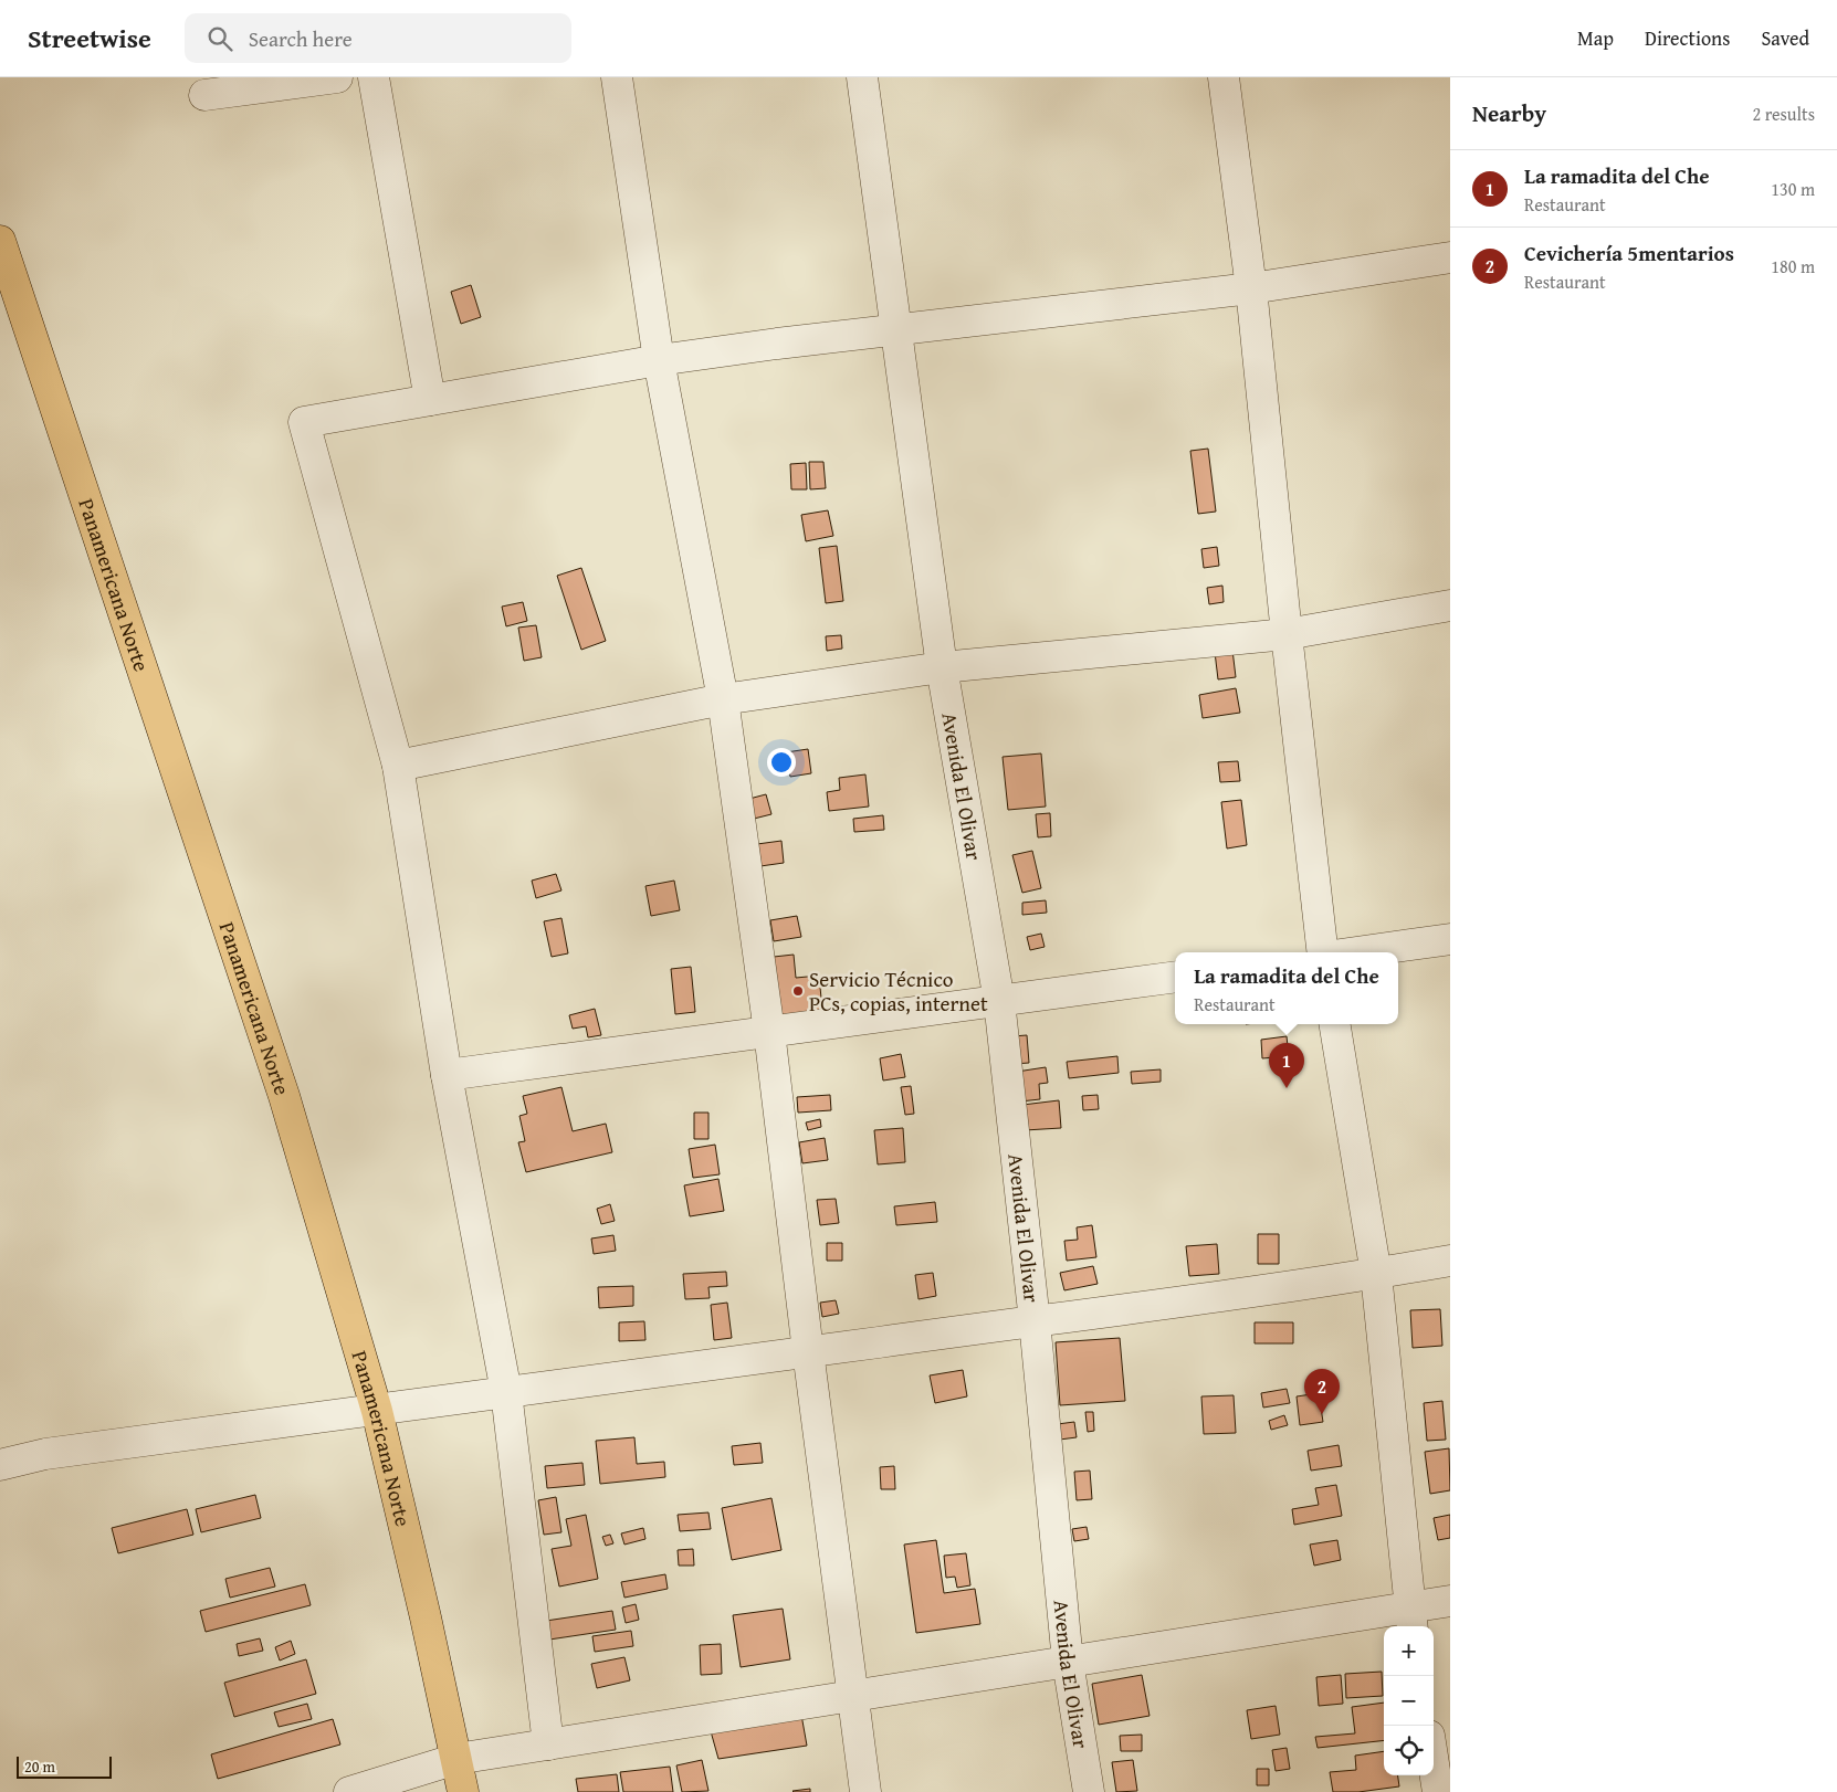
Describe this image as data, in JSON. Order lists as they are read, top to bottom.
{
  "streets": {
    "highway": ["Panamericana Norte"],
    "street": ["Avenida El Olivar"]
  },
  "places": ["Servicio Técnico PCs, copias, internet"],
  "scale_bar": "20 m",
  "page": {
    "header": "Streetwise",
    "search": "Search here",
    "nav": ["Map", "Directions", "Saved"],
    "heading": ["Nearby", "2 results"],
    "list": [
      {
        "mark": "1",
        "name": "La ramadita del Che",
        "note": "Restaurant",
        "value": "130 m"
      },
      {
        "mark": "2",
        "name": "Cevichería 5mentarios",
        "note": "Restaurant",
        "value": "180 m"
      }
    ],
    "popup": ["La ramadita del Che", "Restaurant"],
    "pins": ["1", "2"],
    "map_buttons": ["+", "−"],
    "scale": "20 m"
  }
}
